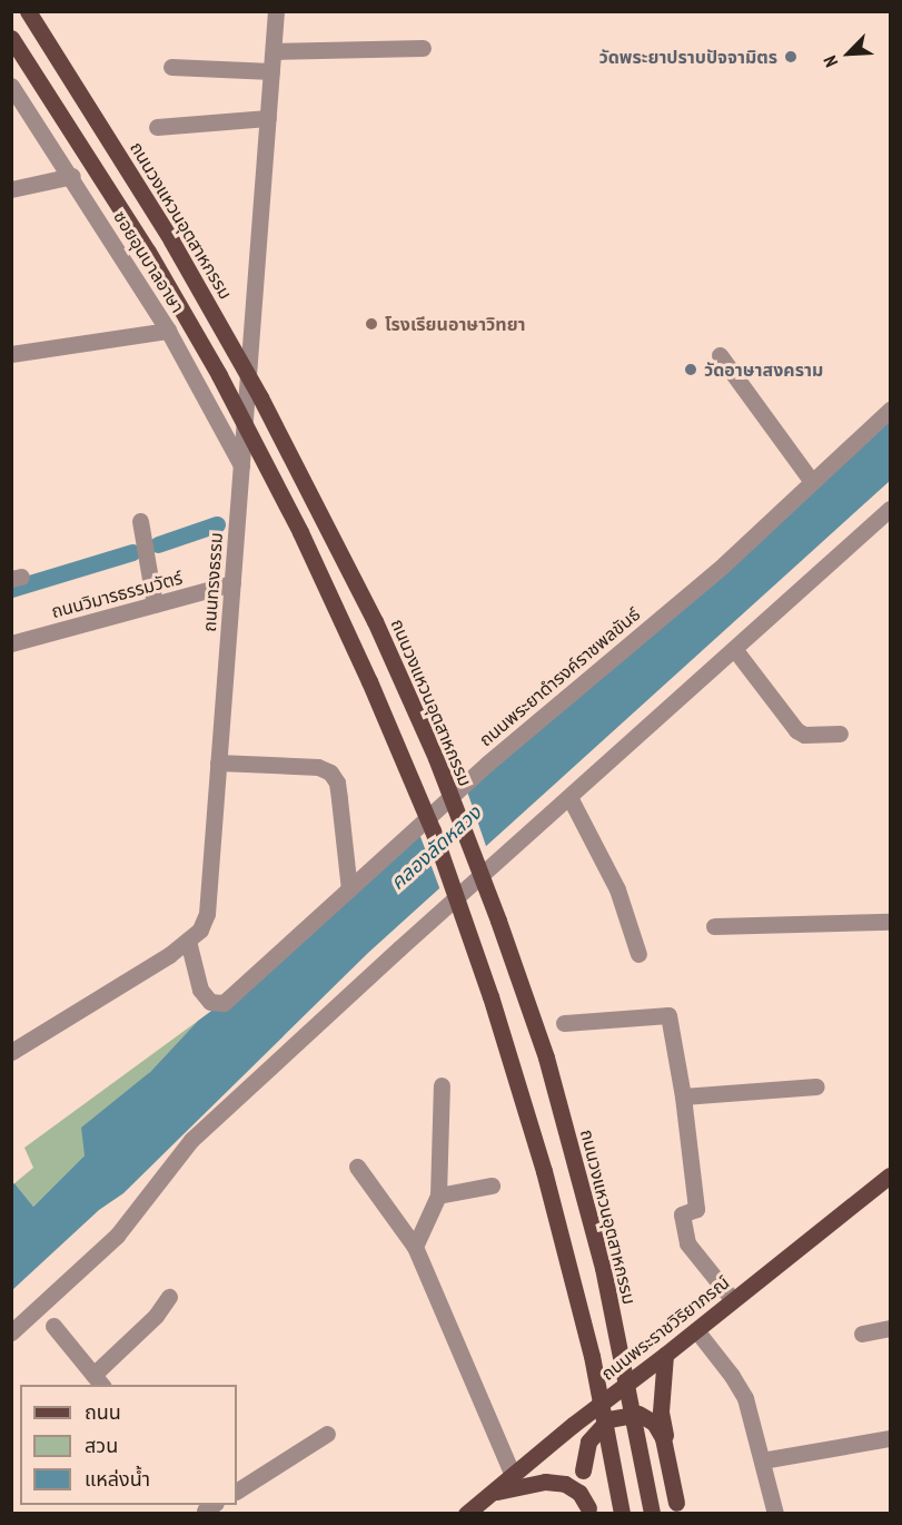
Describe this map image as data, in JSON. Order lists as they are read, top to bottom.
{
  "streets": {
    "main road": ["ถนนวงแหวนอุตสาหกรรม", "ถนนพระราชวิริยาภรณ์"],
    "street": [
      "ซอยอุนบาลอาษา",
      "ถนนทรงธรรม",
      "ถนนวิมารธรรมวัตร์",
      "ถนนพระยาดำรงค์ราชพลขันธ์"
    ]
  },
  "crossings": [
    ["ซอยอุนบาลอาษา", "ถนนทรงธรรม"],
    ["ถนนทรงธรรม", "ถนนวิมารธรรมวัตร์"],
    ["ถนนทรงธรรม", "ถนนพระยาดำรงค์ราชพลขันธ์"]
  ],
  "water": ["คลองลัดหลวง"],
  "places": ["วัดพระยาปราบปัจจามิตร", "โรงเรียนอาษาวิทยา", "วัดอาษาสงคราม"],
  "legend": ["ถนน", "สวน", "แหล่งน้ำ"],
  "north": "bottom left"
}
